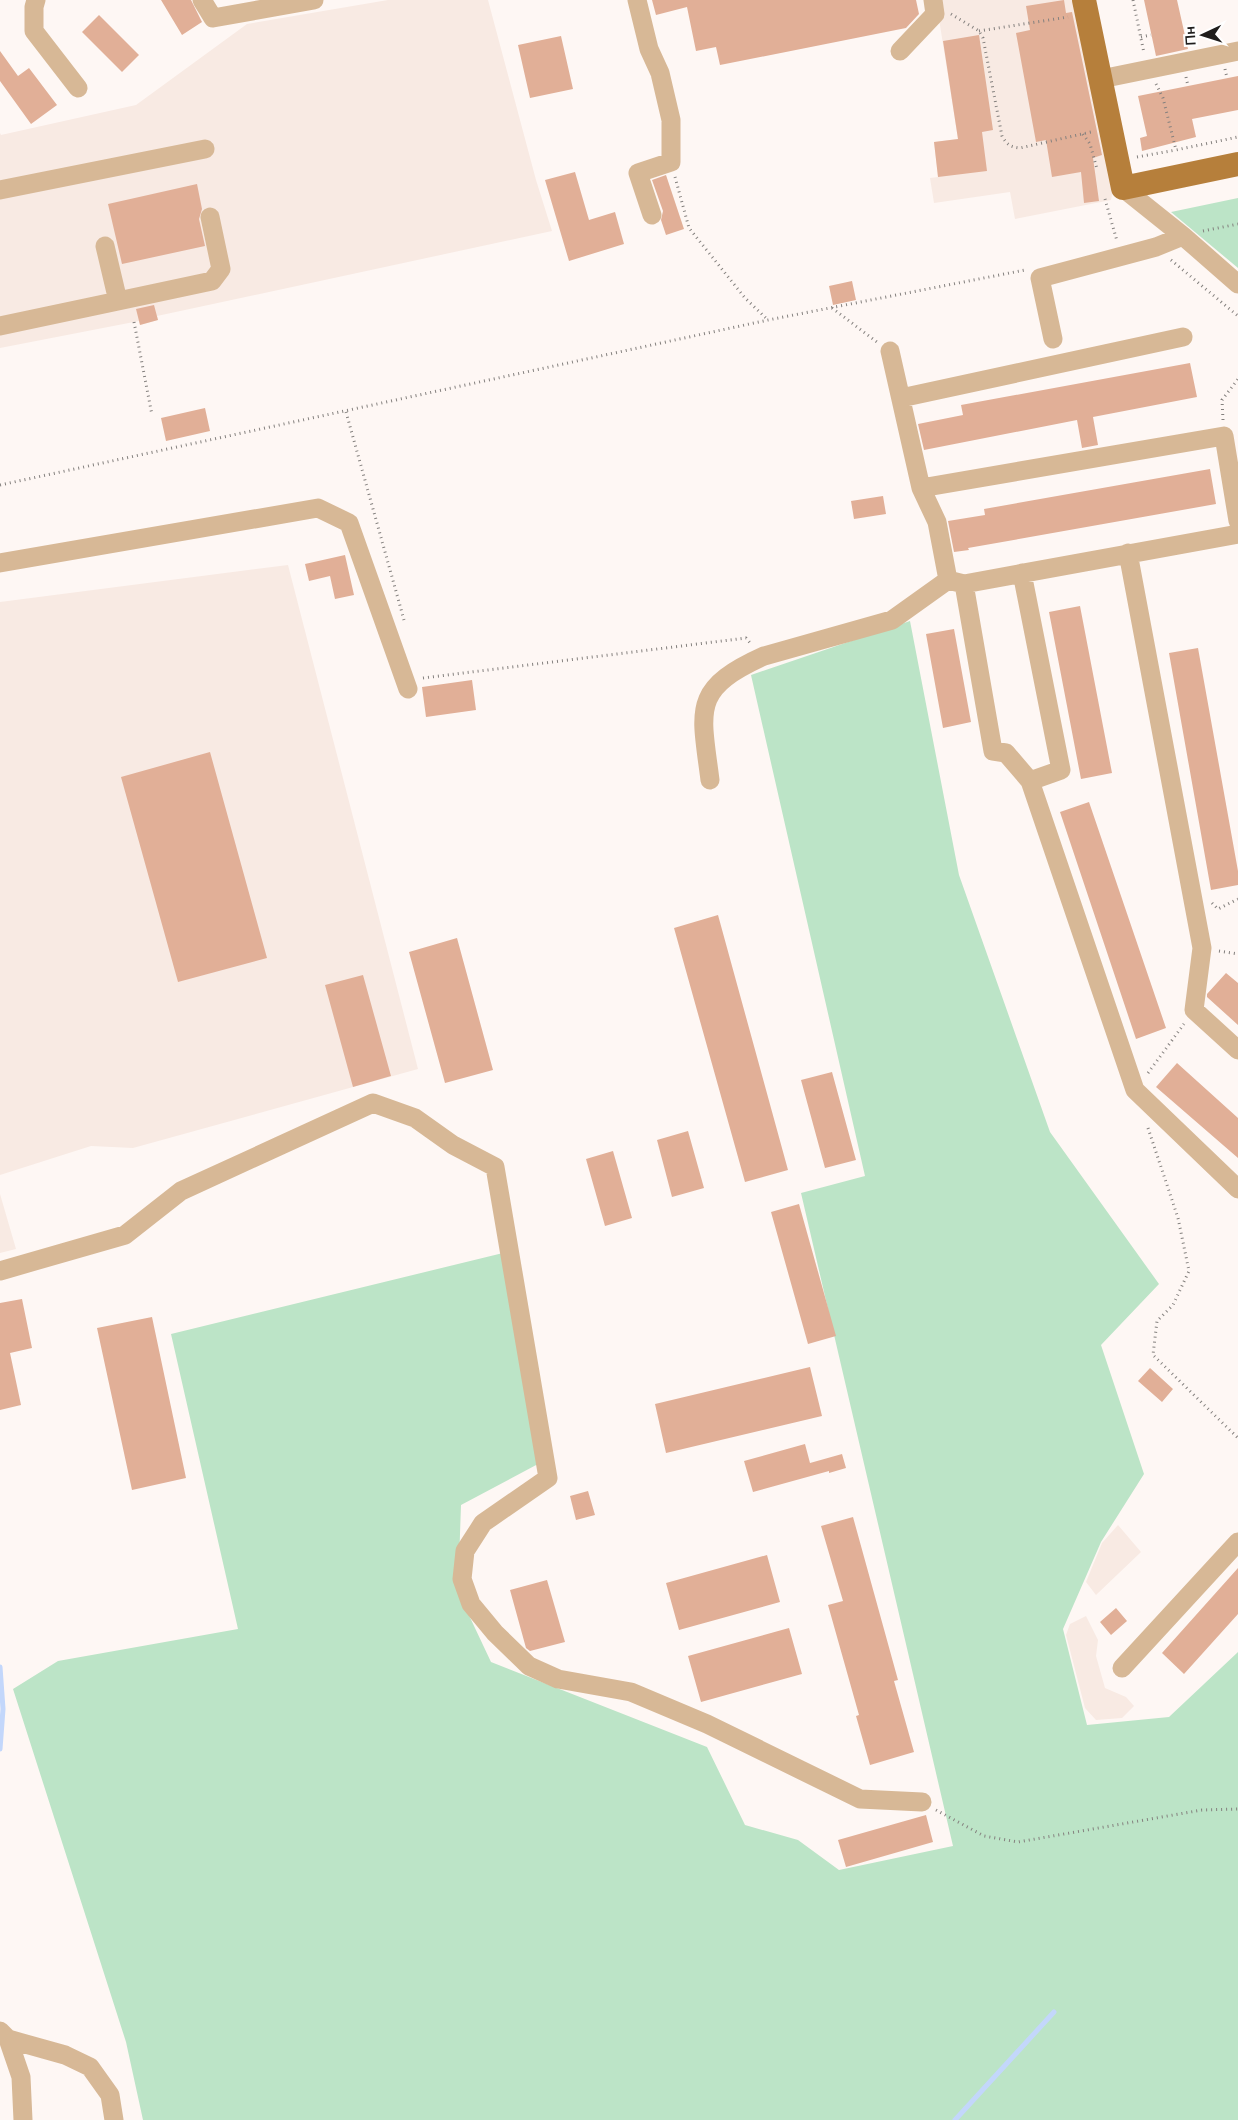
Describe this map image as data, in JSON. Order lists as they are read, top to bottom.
{
  "north": "left"
}
